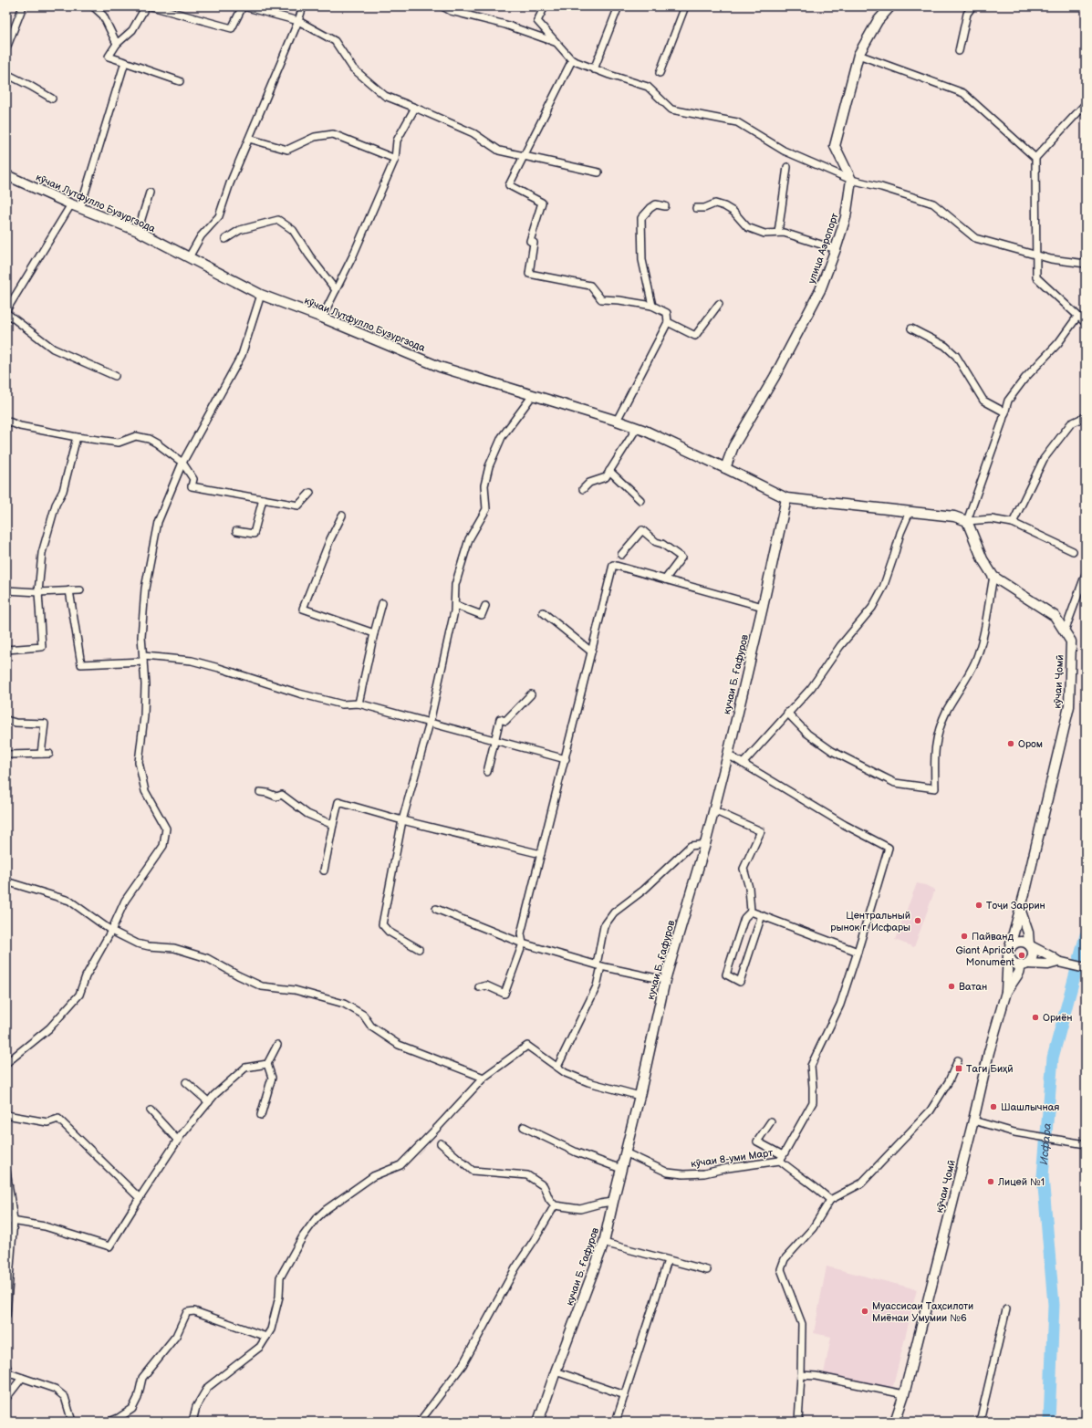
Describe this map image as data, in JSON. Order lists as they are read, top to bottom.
{
  "streets": {
    "main road": [
      "кӯчаи Лутфулло Бузургзода",
      "улица Аэропорт",
      "кучаи Б. Ғафуров",
      "кӯчаи Ҷомӣ"
    ],
    "street": ["кӯчаи 8-уми Март"]
  },
  "crossings": [
    ["кӯчаи Лутфулло Бузургзода", "улица Аэропорт"],
    ["кӯчаи Лутфулло Бузургзода", "кучаи Б. Ғафуров"],
    ["кучаи Б. Ғафуров", "кӯчаи 8-уми Март"]
  ],
  "water": ["Исфара"],
  "places": {
    "other": [
      "Ором",
      "Тоҷи Заррин",
      "Центральный рынок г. Исфары",
      "Пайванд",
      "Giant Apricot Monument",
      "Ватан",
      "Ориён",
      "Шашлычная",
      "Лицей №1",
      "Муассисаи Таҳсилоти Миёнаи Умумии №6"
    ],
    "transit": ["Таги Биҳӣ"]
  }
}
